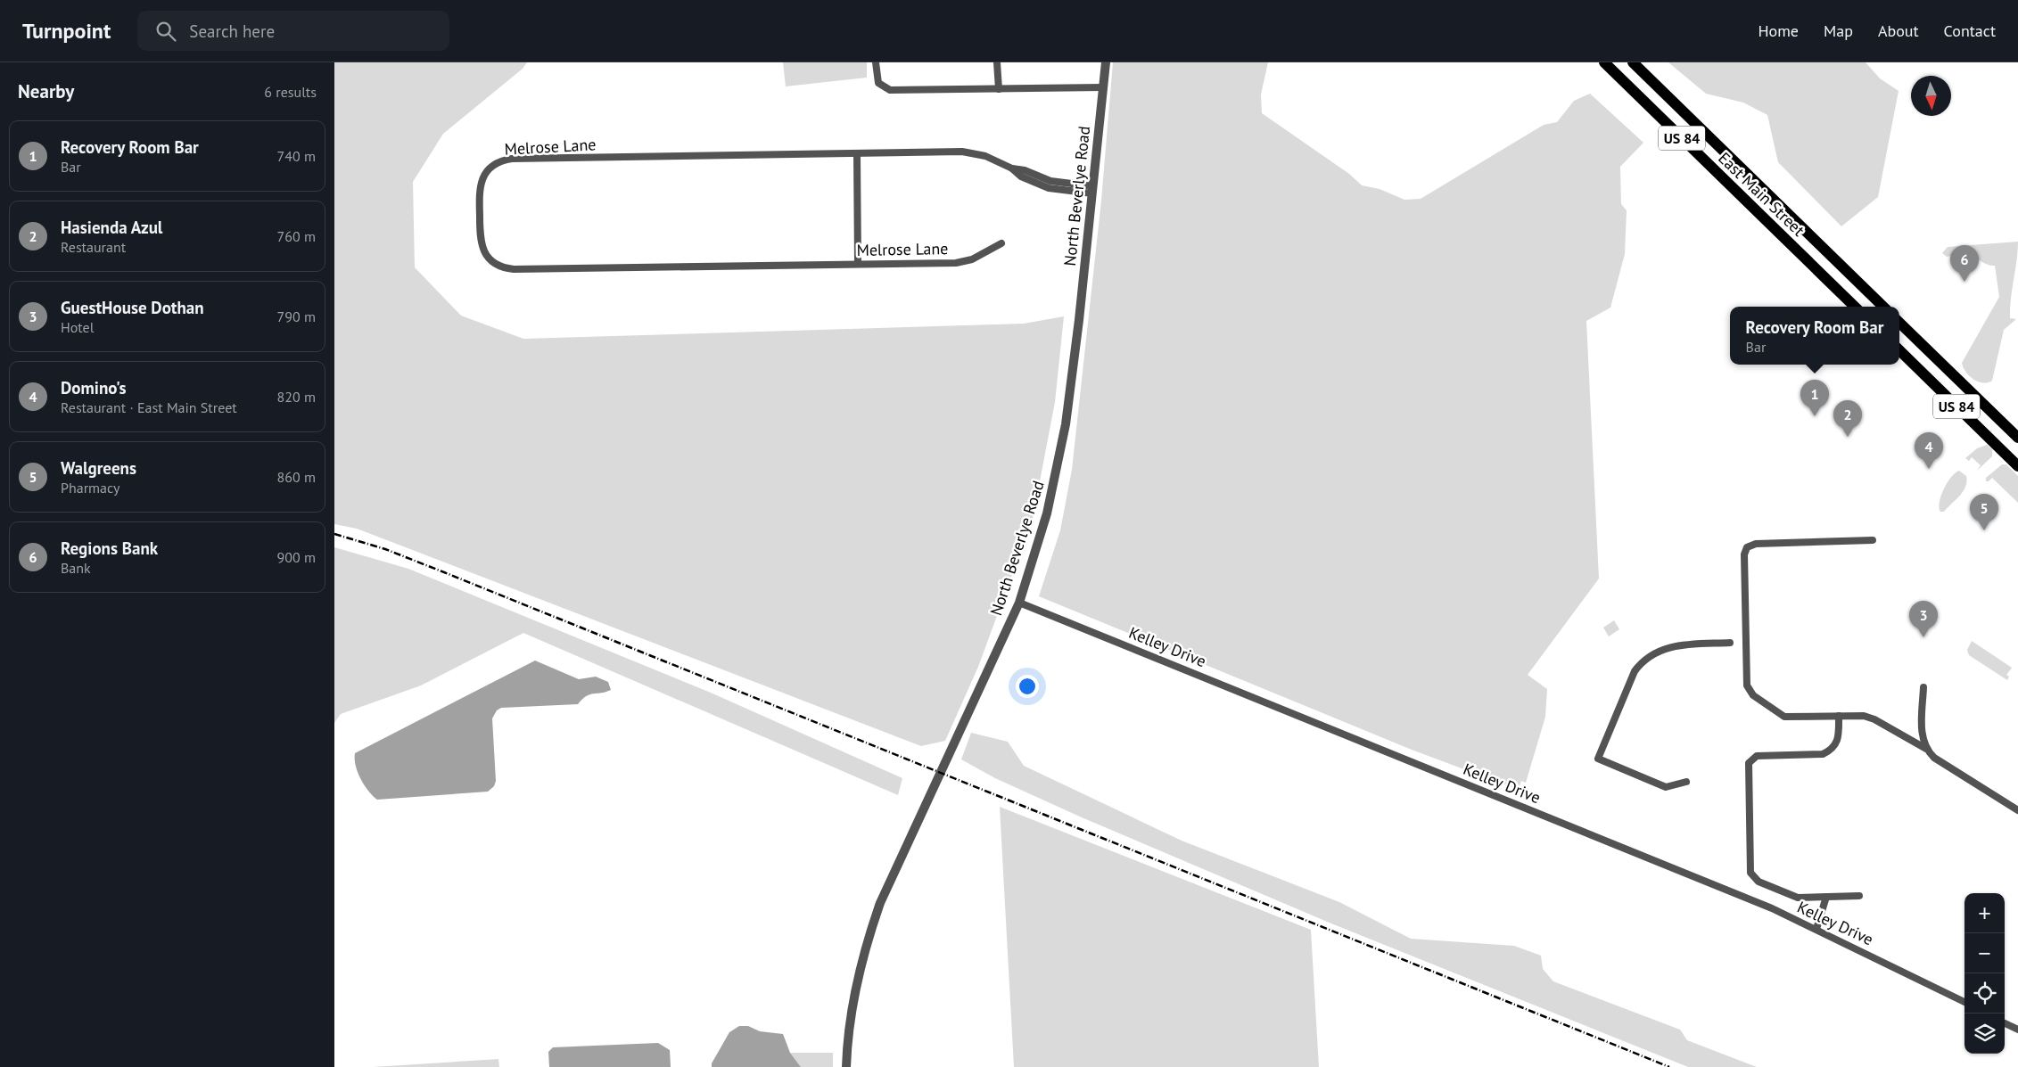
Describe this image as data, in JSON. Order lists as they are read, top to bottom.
{
  "streets": {
    "highway": ["US 84", "East Main Street"],
    "street": ["Melrose Lane", "North Beverlye Road", "Kelley Drive"]
  },
  "crossings": [
    ["Melrose Lane", "North Beverlye Road"],
    ["North Beverlye Road", "Kelley Drive"]
  ],
  "north": "bottom",
  "page": {
    "header": "Turnpoint",
    "search": "Search here",
    "nav": [
      "Home",
      "Map",
      "About",
      "Contact"
    ],
    "heading": ["Nearby", "6 results"],
    "list": [
      {
        "mark": "1",
        "name": "Recovery Room Bar",
        "note": "Bar",
        "value": "740 m"
      },
      {
        "mark": "2",
        "name": "Hasienda Azul",
        "note": "Restaurant",
        "value": "760 m"
      },
      {
        "mark": "3",
        "name": "GuestHouse Dothan",
        "note": "Hotel",
        "value": "790 m"
      },
      {
        "mark": "4",
        "name": "Domino's",
        "note": "Restaurant · East Main Street",
        "value": "820 m"
      },
      {
        "mark": "5",
        "name": "Walgreens",
        "note": "Pharmacy",
        "value": "860 m"
      },
      {
        "mark": "6",
        "name": "Regions Bank",
        "note": "Bank",
        "value": "900 m"
      }
    ],
    "pins": [
      "6",
      "1",
      "2",
      "4",
      "5",
      "3"
    ],
    "popup": ["Recovery Room Bar", "Bar"],
    "map_buttons": ["+", "−"]
  }
}
